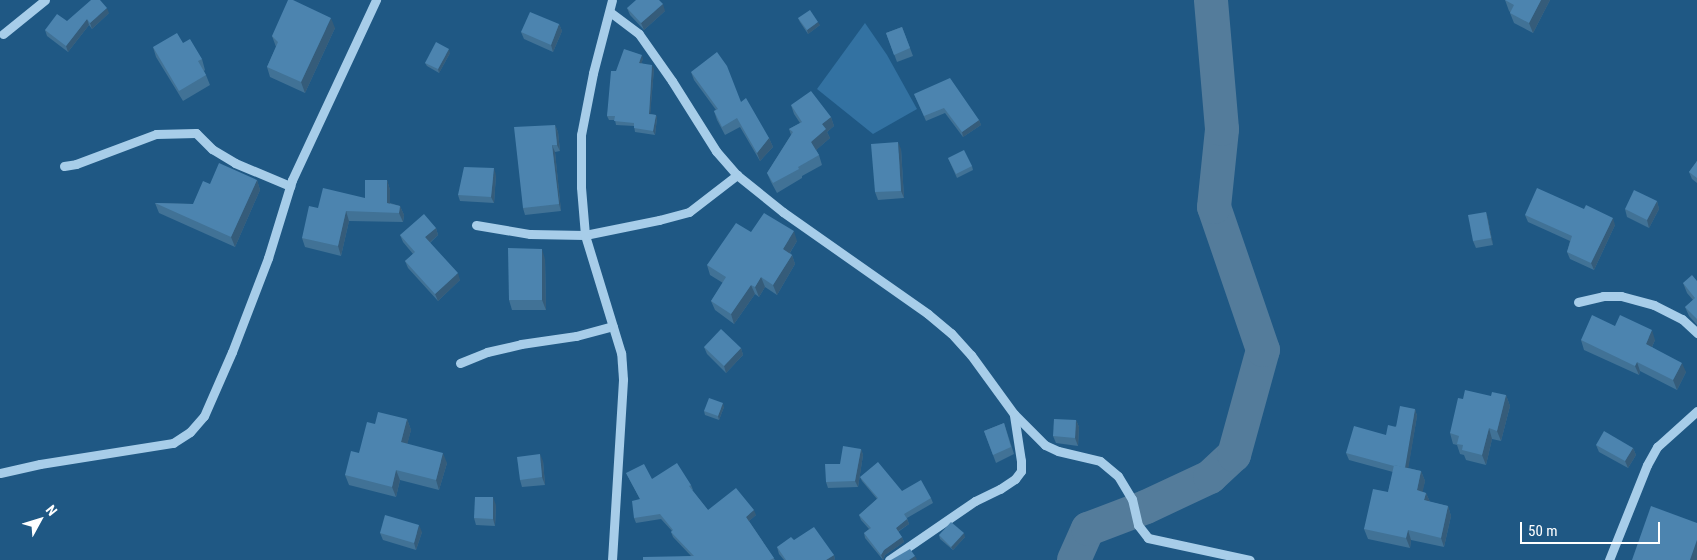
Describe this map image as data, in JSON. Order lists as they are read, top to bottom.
{
  "scale_bar": "50 m",
  "north": "top right"
}
